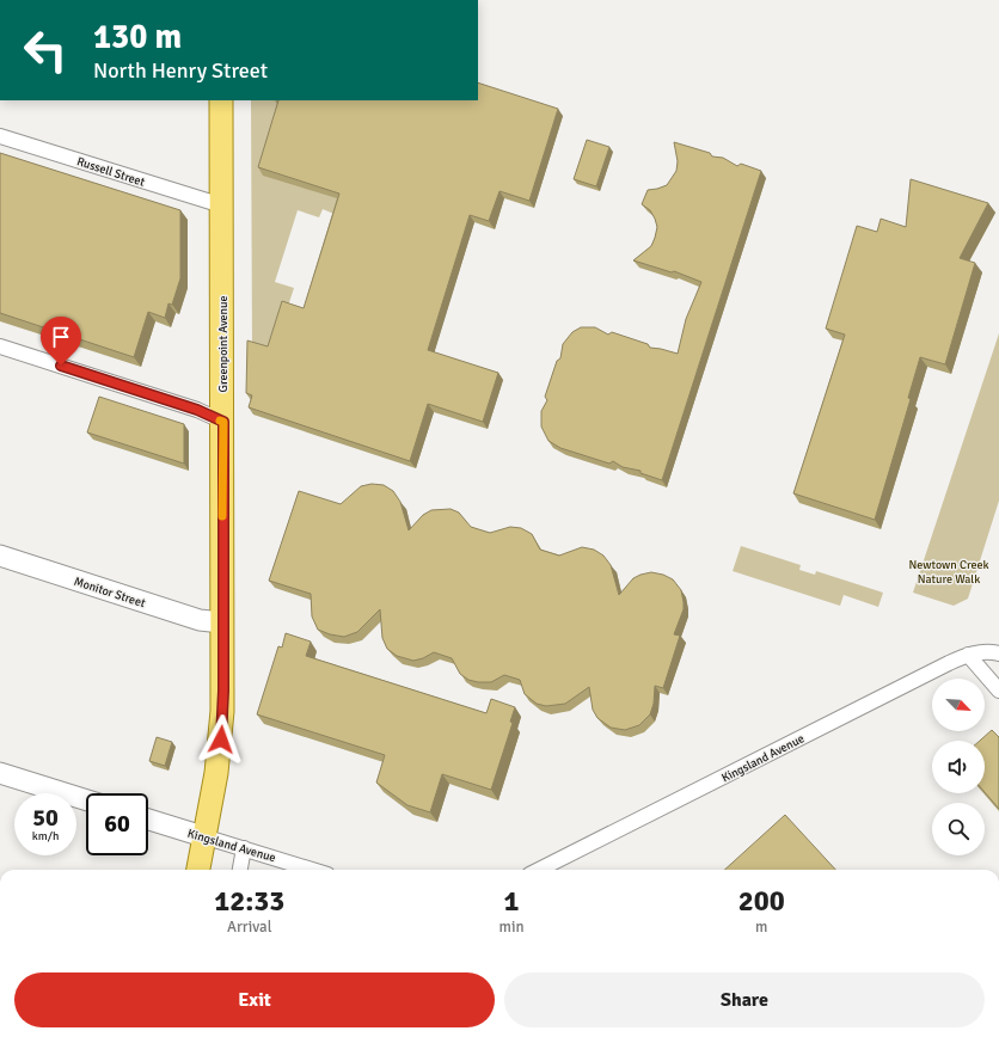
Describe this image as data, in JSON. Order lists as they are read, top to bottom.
{
  "streets": {
    "main road": ["Greenpoint Avenue", "Monitor Street", "Kingsland Avenue"],
    "street": ["Russell Street"]
  },
  "crossings": [
    ["Russell Street", "Greenpoint Avenue"],
    ["Greenpoint Avenue", "Monitor Street"],
    ["Greenpoint Avenue", "Kingsland Avenue"]
  ],
  "parks": ["Newtown Creek Nature Walk"],
  "north": "bottom right",
  "page": {
    "turn": ["130 m", "North Henry Street"],
    "speed": "50 km/h",
    "limit": "60",
    "eta": [
      "12:33",
      "Arrival",
      "1",
      "min",
      "200",
      "m"
    ],
    "buttons": ["Exit", "Share"]
  }
}
